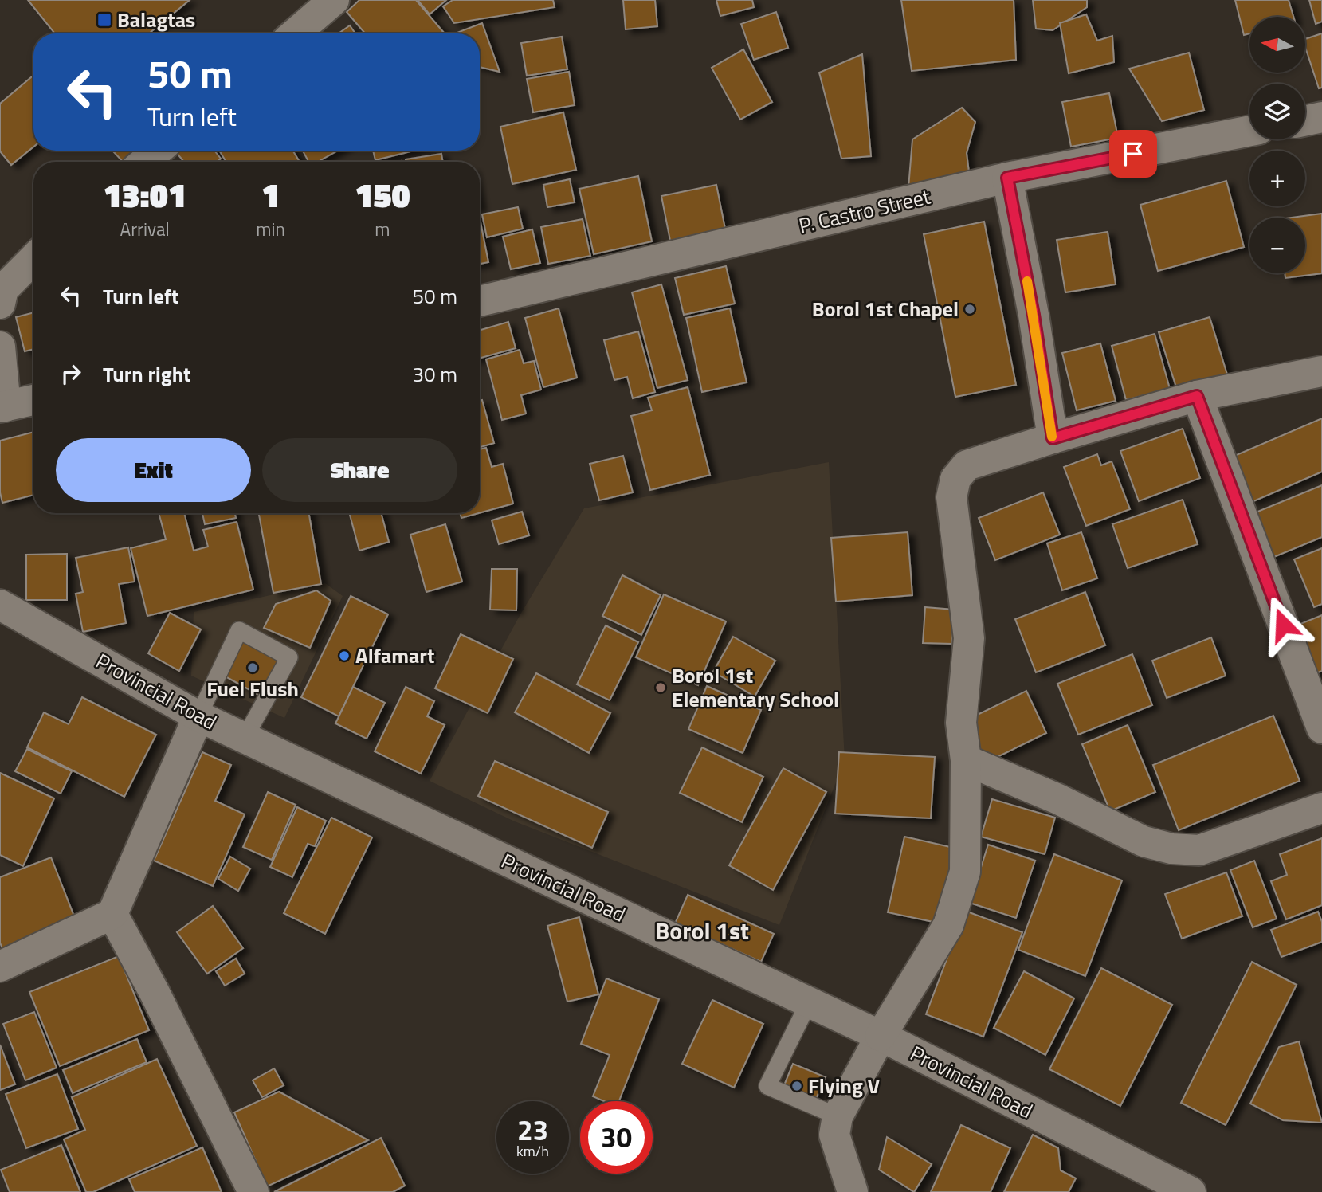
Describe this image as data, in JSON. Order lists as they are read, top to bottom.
{
  "streets": {
    "main road": ["P. Castro Street", "Provincial Road"]
  },
  "districts": ["Borol 1st"],
  "places": {
    "transit": ["Balagtas"],
    "other": [
      "Borol 1st Chapel",
      "Alfamart",
      "Fuel Flush",
      "Borol 1st Elementary School",
      "Flying V"
    ]
  },
  "north": "left",
  "page": {
    "map_buttons": ["+", "−"],
    "turn": ["50 m", "Turn left"],
    "eta": [
      "13:01",
      "Arrival",
      "1",
      "min",
      "150",
      "m"
    ],
    "list": [
      {
        "name": "Turn left",
        "value": "50 m"
      },
      {
        "name": "Turn right",
        "value": "30 m"
      }
    ],
    "buttons": ["Exit", "Share"],
    "speed": "23 km/h",
    "limit": "30"
  }
}
